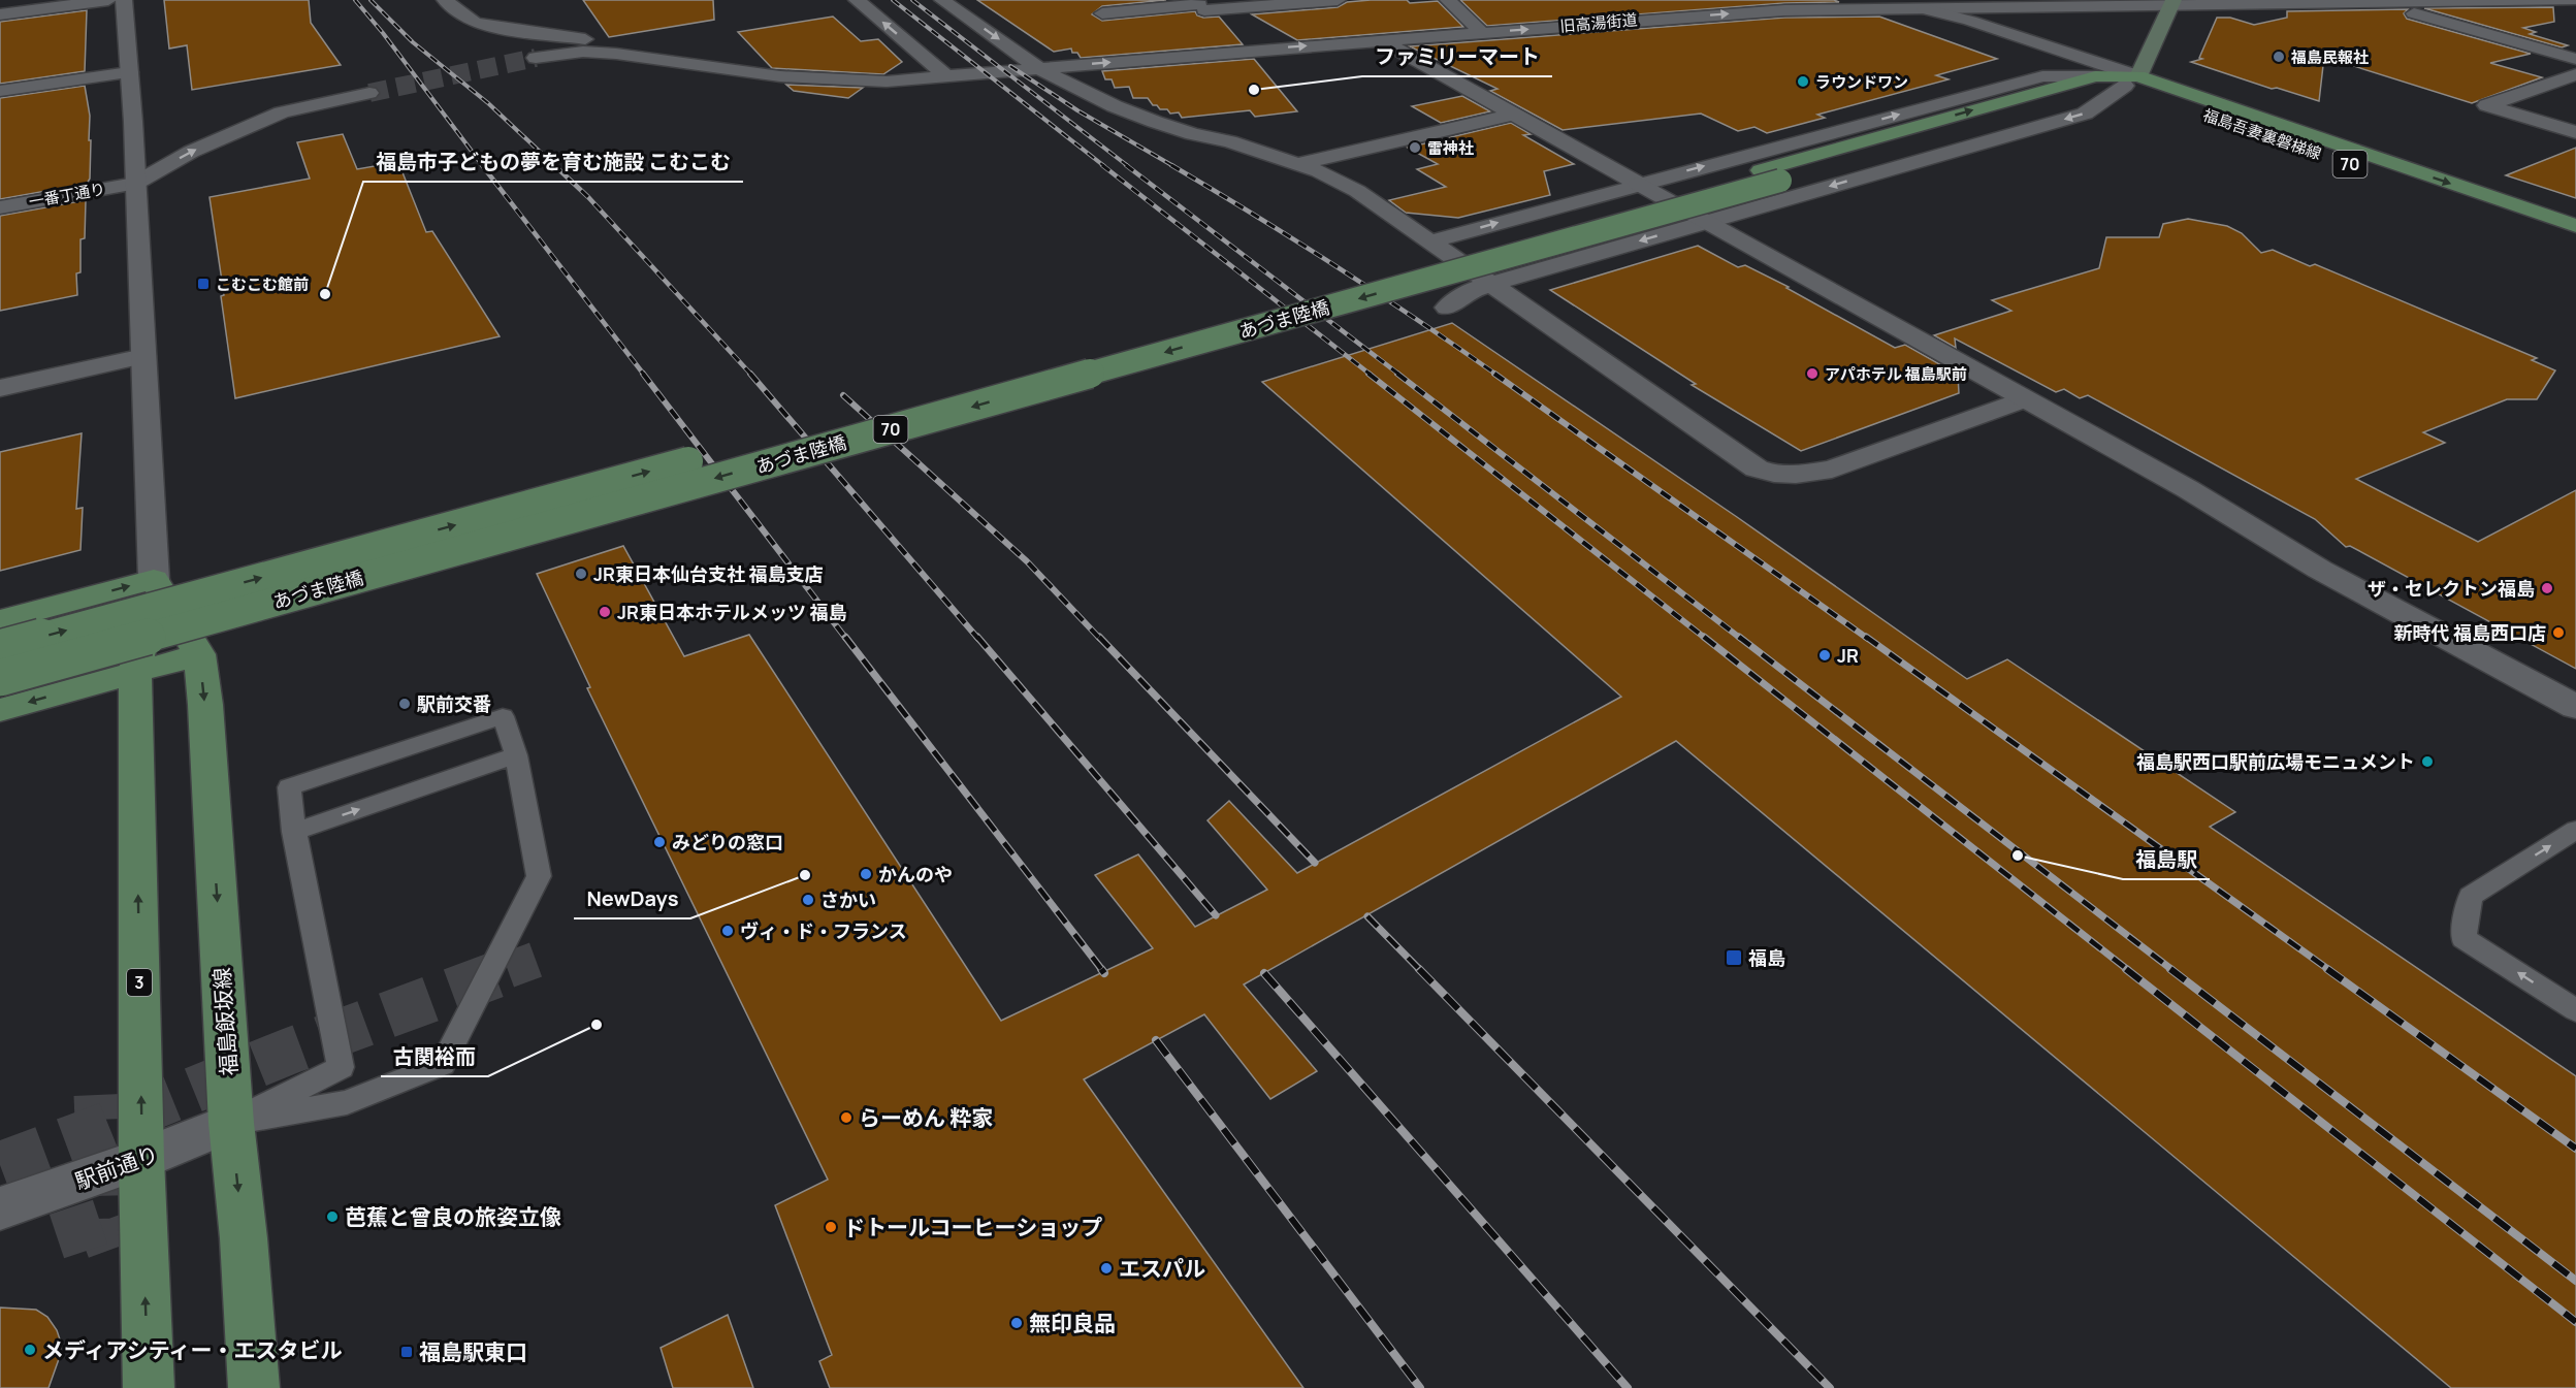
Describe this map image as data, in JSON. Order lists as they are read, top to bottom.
{
  "streets": {
    "main road": [
      "福島吾妻裏磐梯線",
      "70",
      "あづま陸橋",
      "3",
      "福島飯坂線"
    ],
    "street": ["旧高湯街道", "一番丁通り", "駅前通り"]
  },
  "crossings": [
    ["福島吾妻裏磐梯線", "70"],
    ["70", "あづま陸橋"],
    ["3", "福島飯坂線"],
    ["3", "駅前通り"],
    ["福島飯坂線", "駅前通り"]
  ],
  "places": {
    "other": [
      "福島民報社",
      "ラウンドワン",
      "ファミリーマート",
      "雷神社",
      "福島市子どもの夢を育む施設 こむこむ",
      "アパホテル 福島駅前",
      "JR東日本仙台支社 福島支店",
      "ザ・セレクトン福島",
      "JR東日本ホテルメッツ 福島",
      "新時代 福島西口店",
      "JR",
      "駅前交番",
      "福島駅西口駅前広場モニュメント",
      "みどりの窓口",
      "福島駅",
      "かんのや",
      "NewDays",
      "さかい",
      "ヴィ・ド・フランス",
      "古関裕而",
      "らーめん 粋家",
      "芭蕉と曾良の旅姿立像",
      "ドトールコーヒーショップ",
      "エスパル",
      "無印良品",
      "メディアシティー・エスタビル"
    ],
    "transit": ["こむこむ館前", "福島", "福島駅東口"]
  }
}
